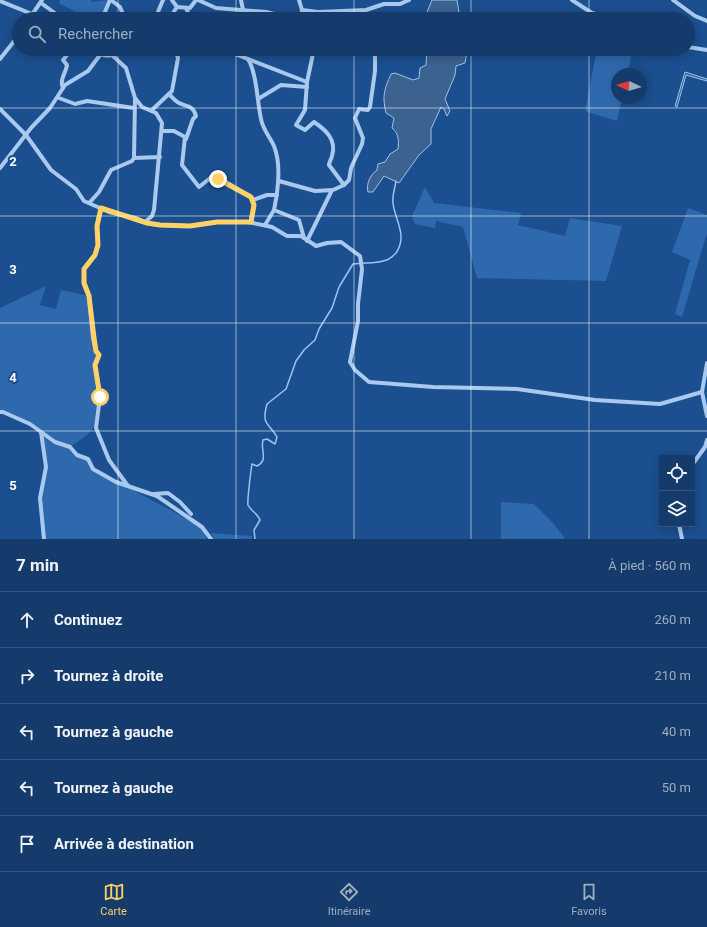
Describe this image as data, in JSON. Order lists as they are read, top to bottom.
{
  "north": "left",
  "page": {
    "search": "Rechercher",
    "heading": ["7 min", "À pied · 560 m"],
    "list": [
      ["Continuez", "260 m"],
      ["Tournez à droite", "210 m"],
      ["Tournez à gauche", "40 m"],
      ["Tournez à gauche", "50 m"],
      "Arrivée à destination"
    ],
    "nav": ["Carte", "Itinéraire", "Favoris"]
  },
  "grid": {
    "rows": [
      "2",
      "3",
      "4",
      "5"
    ]
  }
}
